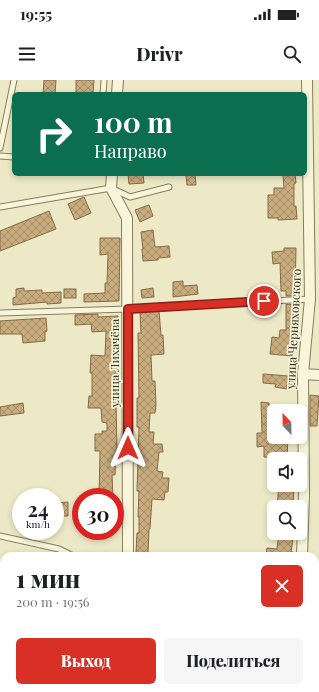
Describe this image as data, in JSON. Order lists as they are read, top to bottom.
{
  "streets": {
    "street": ["улица Черняховского", "улица Лихачёва"]
  },
  "north": "top",
  "page": {
    "status": "19:55",
    "header": "Drivr",
    "turn": ["100 m", "Направо"],
    "speed": "24 km/h",
    "limit": "30",
    "heading": ["1 мин", "200 m · 19:56"],
    "buttons": ["Выход", "Поделиться"]
  }
}
